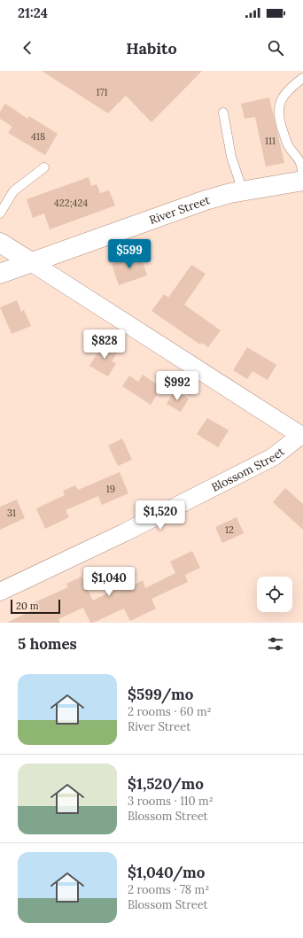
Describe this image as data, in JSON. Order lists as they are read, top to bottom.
{
  "streets": {
    "street": ["River Street", "Blossom Street"]
  },
  "house_numbers": [
    "171",
    "418",
    "111",
    "422;424",
    "19",
    "31",
    "12"
  ],
  "scale_bar": "20 m",
  "page": {
    "status": "21:24",
    "header": "Habito",
    "price": [
      "$599",
      "$828",
      "$992",
      "$1,520",
      "$1,040"
    ],
    "scale": "20 m",
    "heading": "5 homes",
    "list": [
      {
        "name": "$599/mo",
        "note": "2 rooms · 60 m² · River Street"
      },
      {
        "name": "$1,520/mo",
        "note": "3 rooms · 110 m² · Blossom Street"
      },
      {
        "name": "$1,040/mo",
        "note": "2 rooms · 78 m² · Blossom Street"
      }
    ]
  }
}
